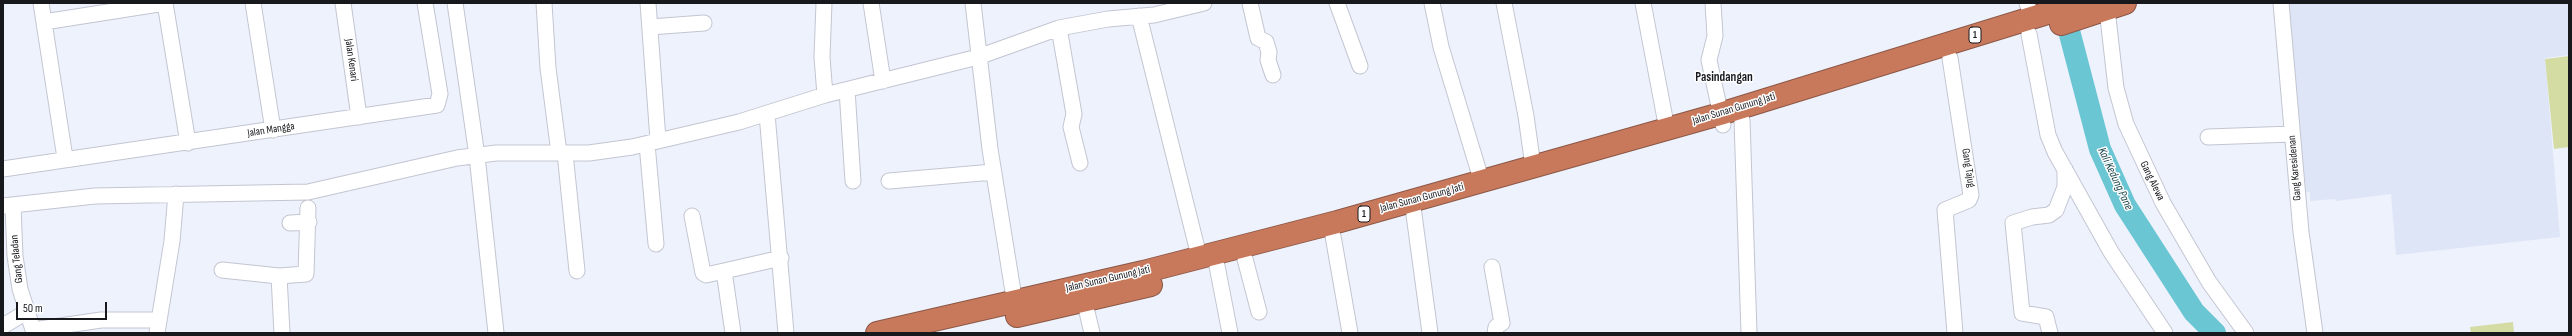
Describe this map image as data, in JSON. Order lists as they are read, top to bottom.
{
  "streets": {
    "highway": ["1", "Jalan Sunan Gunung Jati"],
    "street": [
      "Jalan Kenari",
      "Jalan Mangga",
      "Gang Tajug",
      "Gang Karesidenan",
      "Gang Alewa",
      "Gang Teladan"
    ]
  },
  "crossings": [
    ["1", "Jalan Sunan Gunung Jati"],
    ["1", "Gang Tajug"],
    ["1", "Gang Alewa"],
    ["Jalan Kenari", "Jalan Mangga"]
  ],
  "districts": ["Pasindangan"],
  "water": ["Kali Kedung Pane"],
  "scale_bar": "50 m"
}
